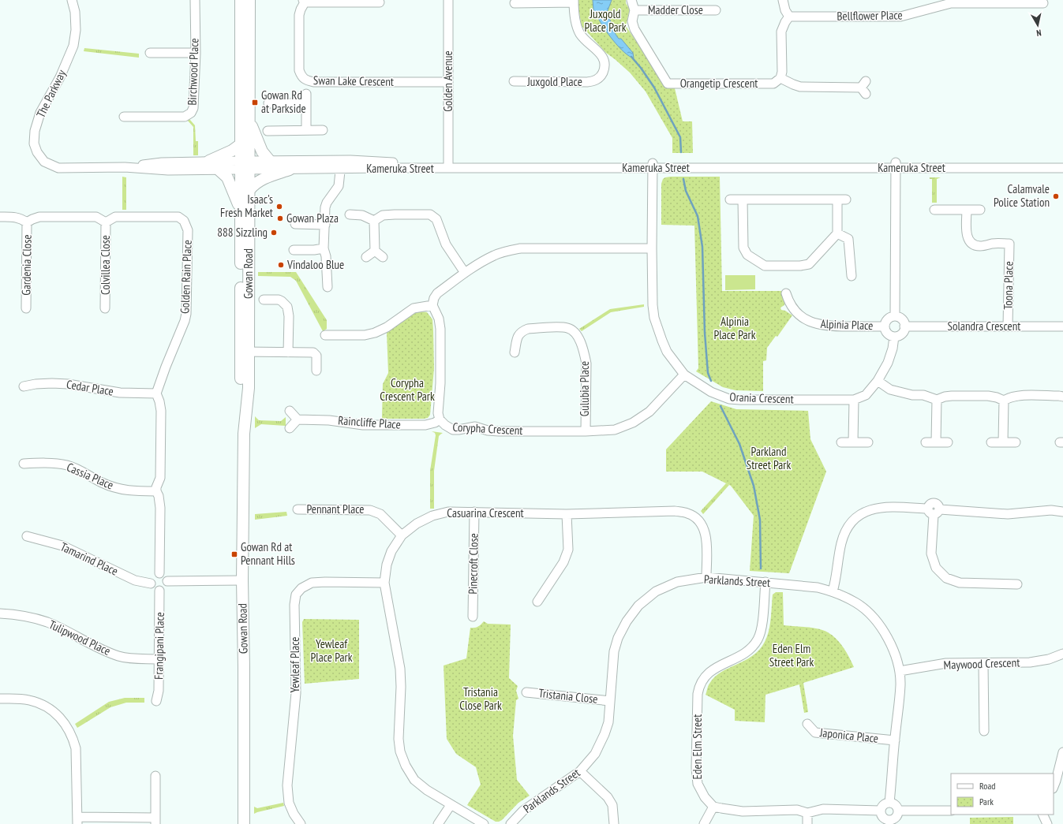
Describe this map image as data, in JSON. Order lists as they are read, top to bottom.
{
  "streets": {
    "main road": ["Gowan Road"],
    "street": [
      "Madder Close",
      "Bellflower Place",
      "Birchwood Place",
      "Swan Lake Crescent",
      "Golden Avenue",
      "Juxgold Place",
      "Orangetip Crescent",
      "The Parkway",
      "Kameruka Street",
      "Gardenia Close",
      "Colvillea Close",
      "Golden Rain Place",
      "Toona Place",
      "Alpinia Place",
      "Solandra Crescent",
      "Cedar Place",
      "Gulubia Place",
      "Orania Crescent",
      "Raincliffe Place",
      "Corypha Crescent",
      "Cassia Place",
      "Pennant Place",
      "Casuarina Crescent",
      "Tamarind Place",
      "Pinecroft Close",
      "Parklands Street",
      "Tulipwood Place",
      "Frangipani Place",
      "Maywood Crescent",
      "Yewleaf Place",
      "Tristania Close",
      "Japonica Place",
      "Eden Elm Street"
    ]
  },
  "crossings": [
    ["Madder Close", "Orangetip Crescent"],
    ["Swan Lake Crescent", "Golden Avenue"],
    ["Golden Avenue", "Kameruka Street"],
    ["The Parkway", "Kameruka Street"],
    ["The Parkway", "Gowan Road"],
    ["Kameruka Street", "Gowan Road"],
    ["Kameruka Street", "Orania Crescent"],
    ["Colvillea Close", "Golden Rain Place"],
    ["Golden Rain Place", "Cedar Place"],
    ["Toona Place", "Solandra Crescent"],
    ["Alpinia Place", "Solandra Crescent"],
    ["Alpinia Place", "Orania Crescent"],
    ["Solandra Crescent", "Orania Crescent"],
    ["Gulubia Place", "Corypha Crescent"],
    ["Orania Crescent", "Corypha Crescent"],
    ["Raincliffe Place", "Corypha Crescent"],
    ["Pennant Place", "Casuarina Crescent"],
    ["Casuarina Crescent", "Pinecroft Close"],
    ["Casuarina Crescent", "Parklands Street"],
    ["Casuarina Crescent", "Yewleaf Place"],
    ["Tamarind Place", "Frangipani Place"],
    ["Parklands Street", "Maywood Crescent"],
    ["Parklands Street", "Tristania Close"],
    ["Parklands Street", "Japonica Place"],
    ["Parklands Street", "Eden Elm Street"],
    ["Tulipwood Place", "Frangipani Place"]
  ],
  "parks": [
    "Juxgold Place Park",
    "Alpinia Place Park",
    "Corypha Crescent Park",
    "Parkland Street Park",
    "Yewleaf Place Park",
    "Eden Elm Street Park",
    "Tristania Close Park"
  ],
  "places": {
    "transit": ["Gowan Rd at Parkside", "Gowan Rd at Pennant Hills"],
    "other": [
      "Calamvale Police Station",
      "Isaac's Fresh Market",
      "Gowan Plaza",
      "888 Sizzling",
      "Vindaloo Blue"
    ]
  },
  "legend": ["Road", "Park"],
  "north": "bottom"
}
